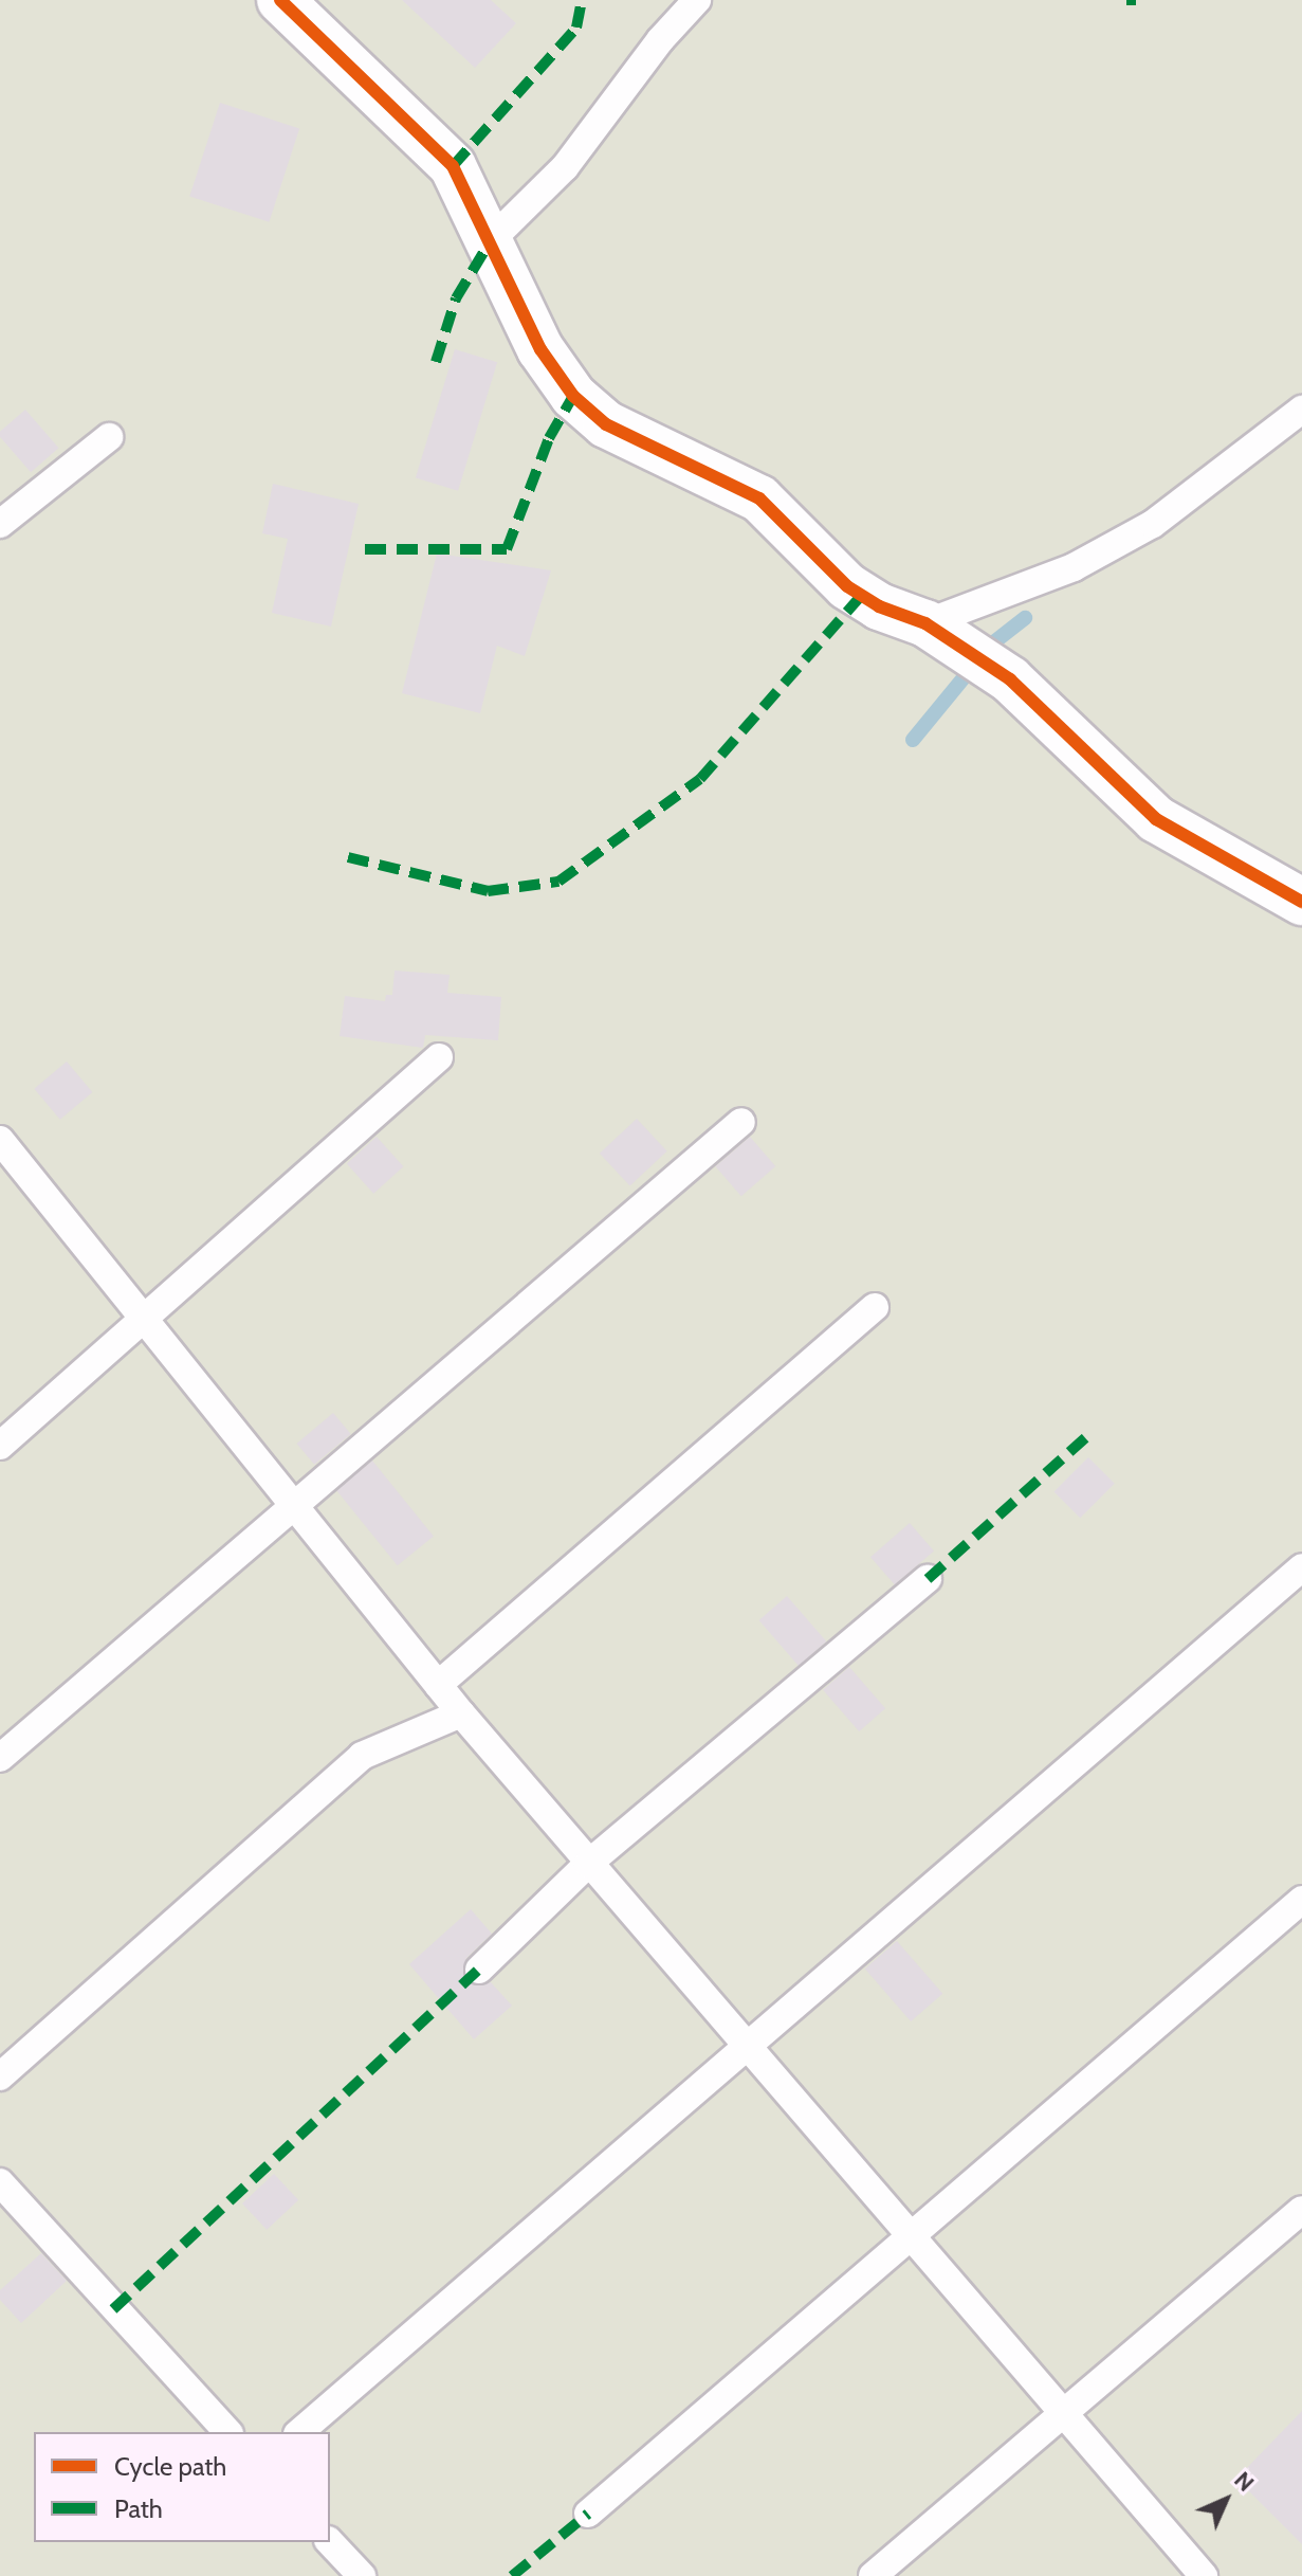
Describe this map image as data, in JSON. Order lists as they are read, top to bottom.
{
  "legend": ["Cycle path", "Path"],
  "north": "top right"
}
